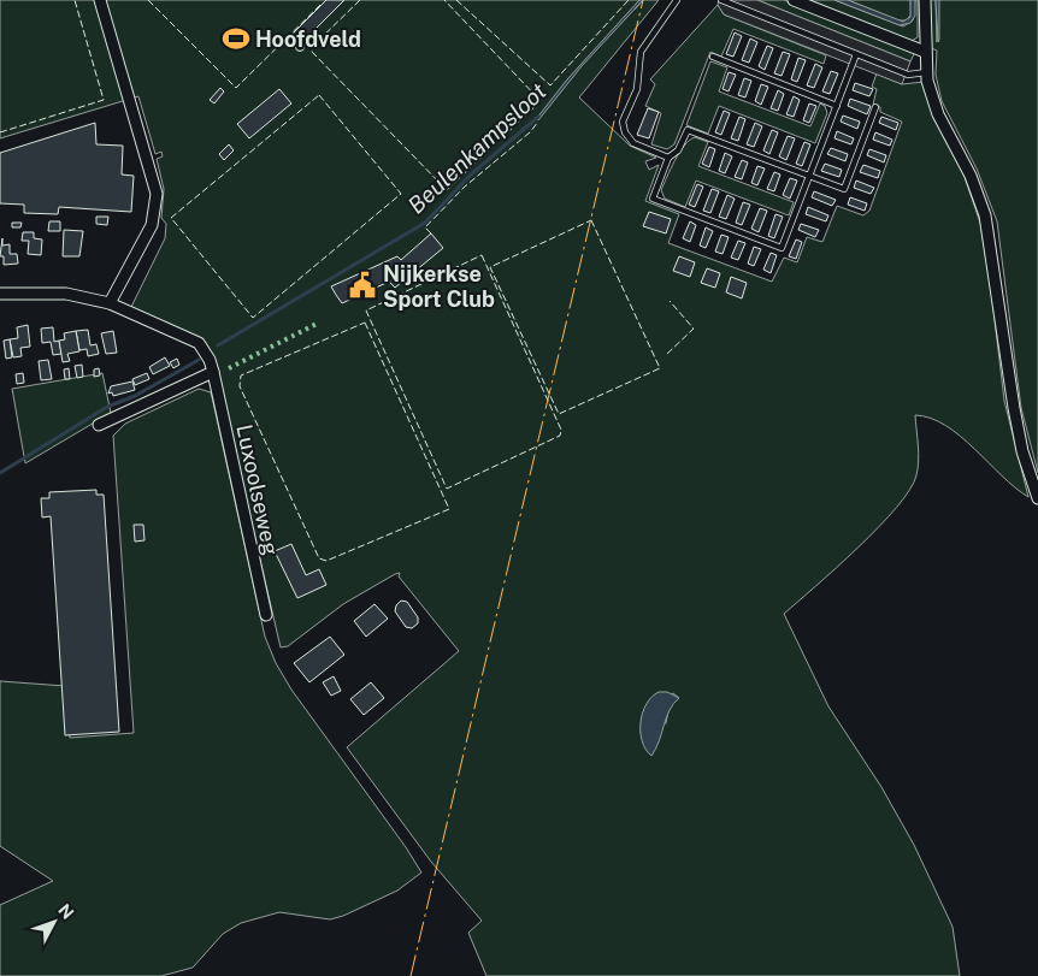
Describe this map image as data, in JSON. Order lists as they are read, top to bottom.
{
  "streets": {
    "street": ["Luxoolseweg"]
  },
  "water": ["Beulenkampsloot"],
  "places": {
    "sports": ["Hoofdveld"],
    "public building": ["Nijkerkse Sport Club"]
  },
  "north": "top right"
}
